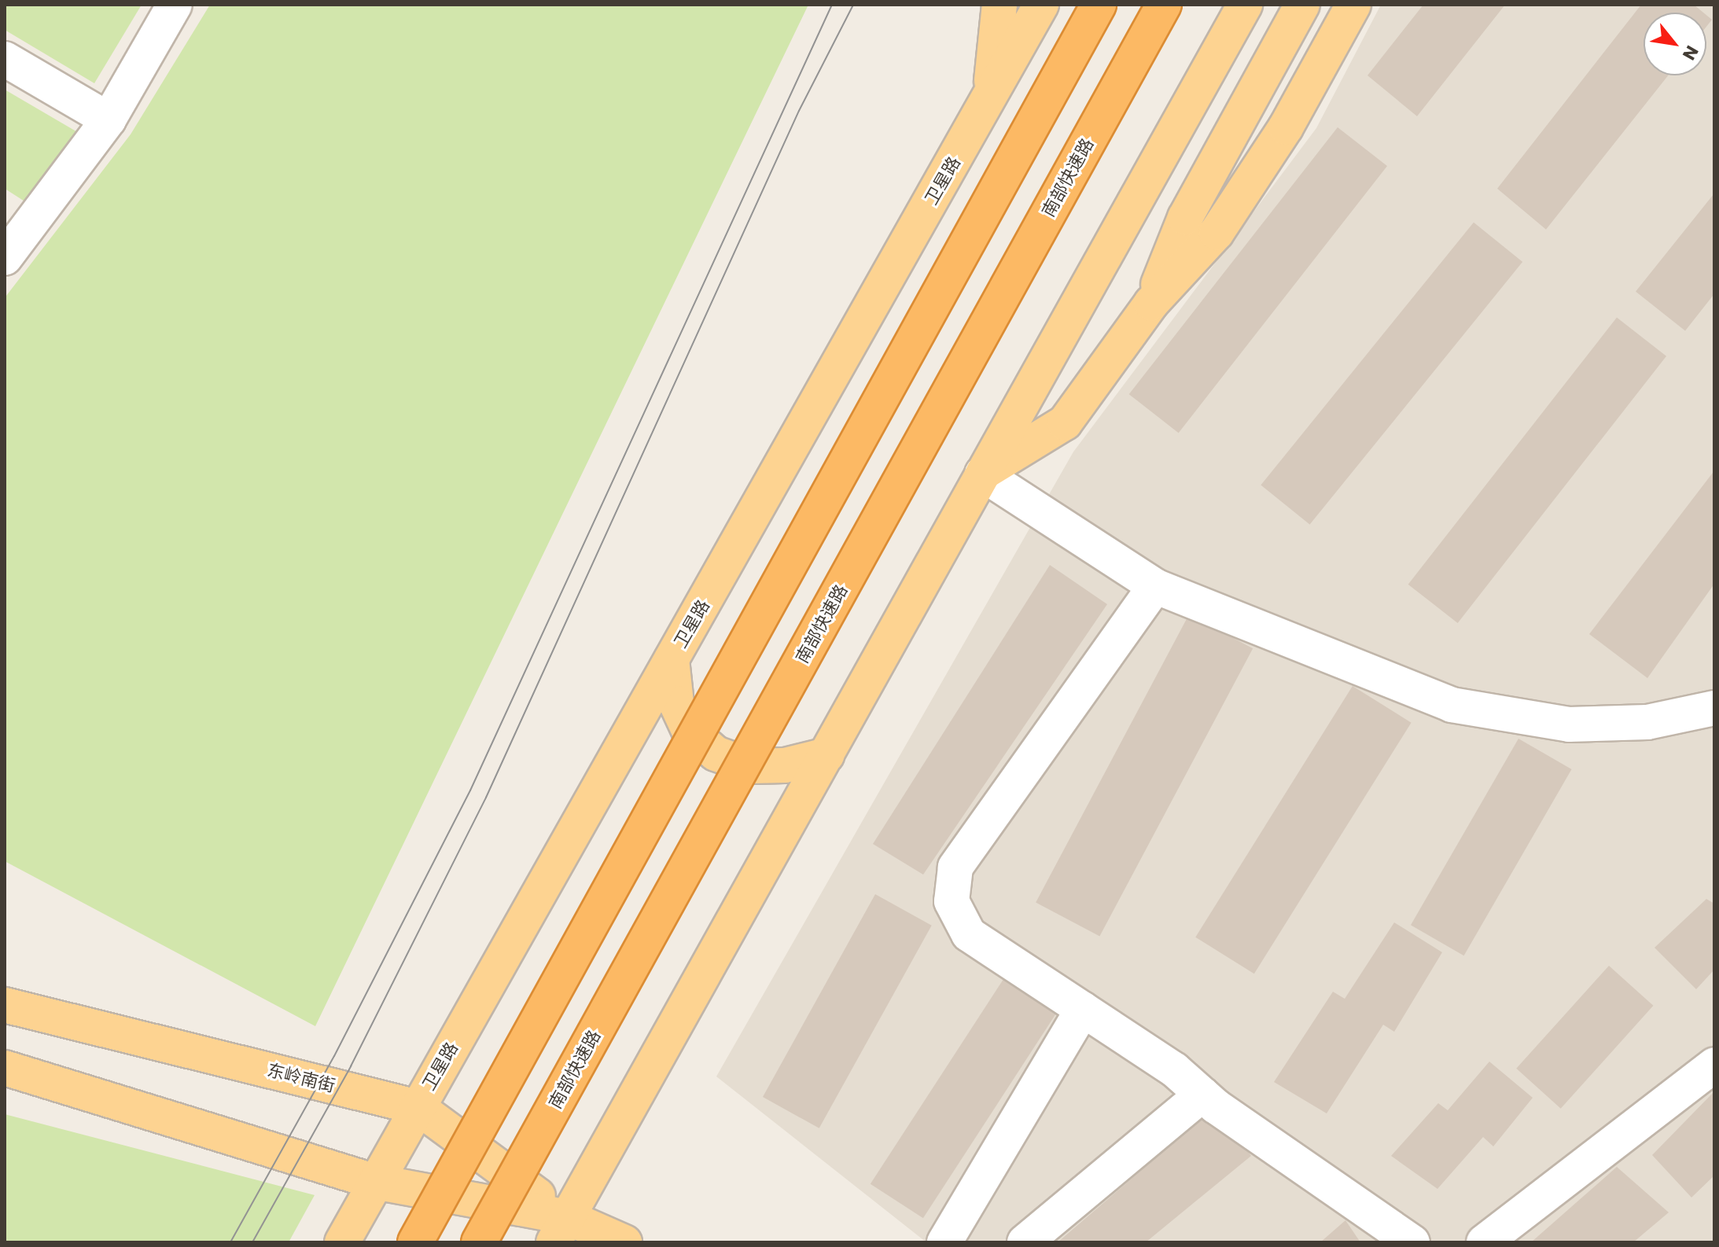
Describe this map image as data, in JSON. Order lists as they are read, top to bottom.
{
  "streets": {
    "highway": ["南部快速路"],
    "main road": ["卫星路", "东岭南街"]
  },
  "crossings": [
    ["卫星路", "东岭南街"]
  ],
  "north": "bottom right"
}
